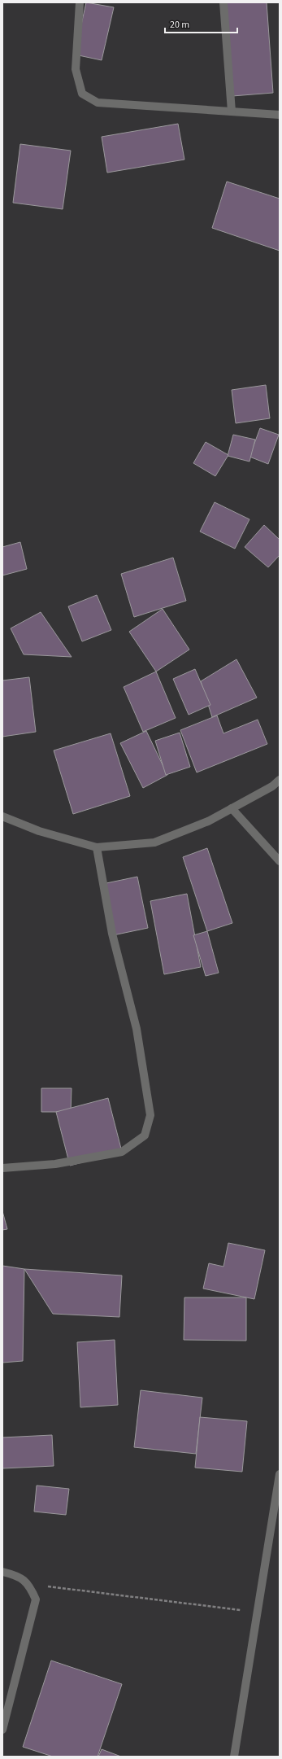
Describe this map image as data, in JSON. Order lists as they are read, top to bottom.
{
  "scale_bar": "20 m"
}
